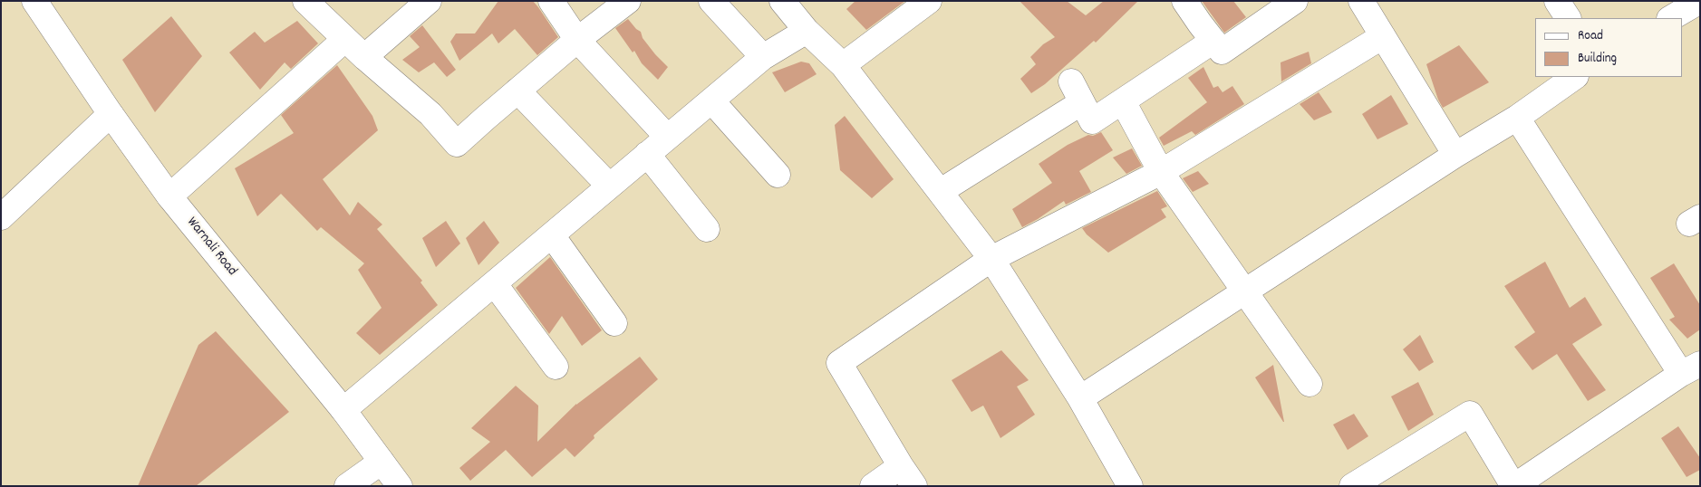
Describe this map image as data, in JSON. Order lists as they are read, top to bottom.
{
  "streets": {
    "street": ["Warnali Road"]
  },
  "legend": ["Road", "Building"]
}
